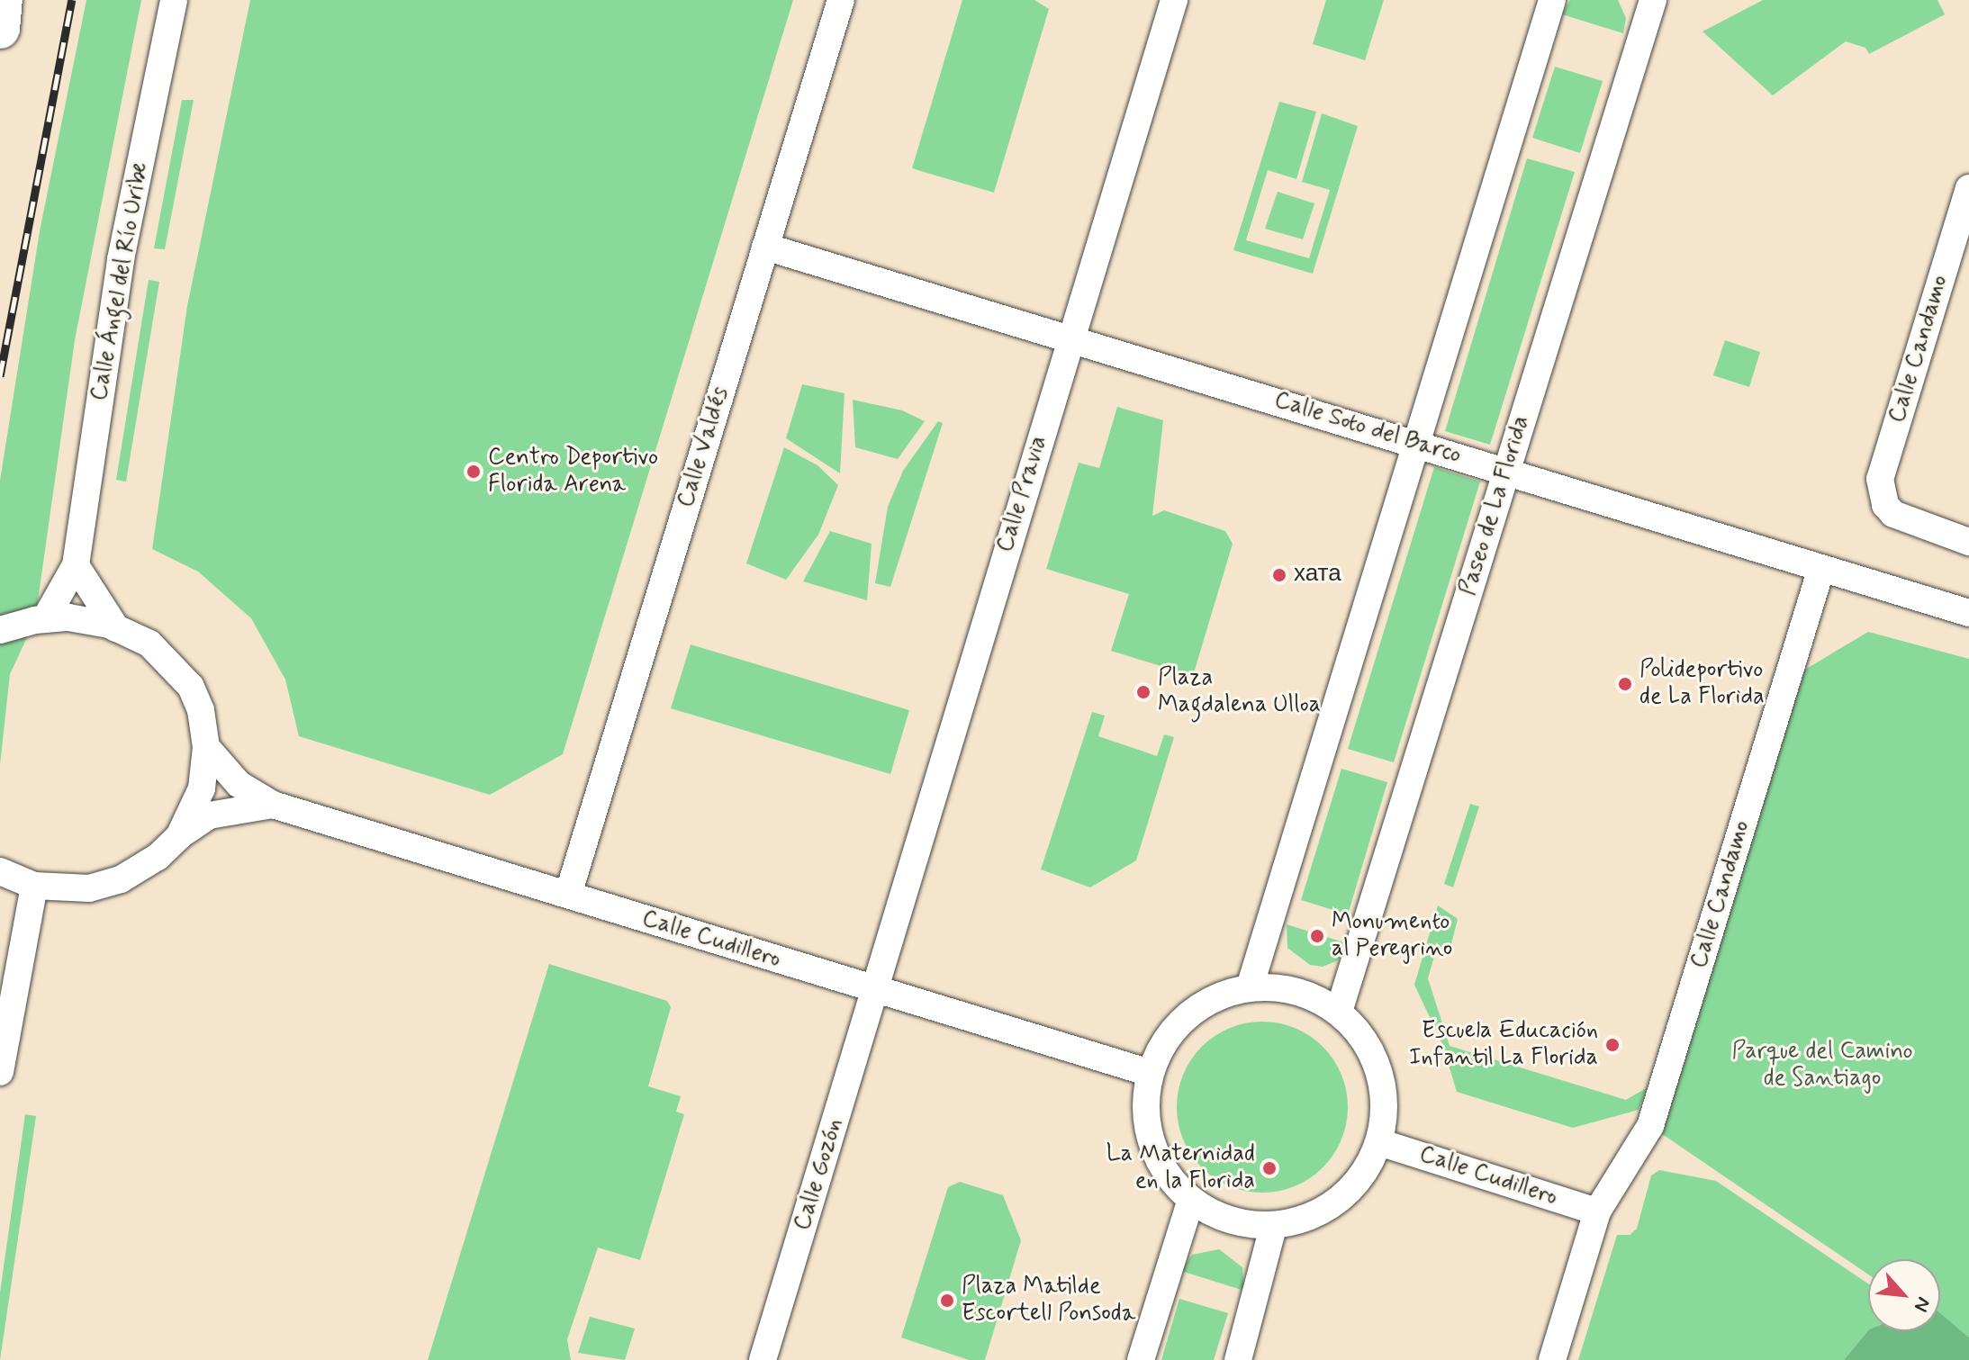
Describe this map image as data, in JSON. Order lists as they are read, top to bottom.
{
  "streets": {
    "street": [
      "Calle Ángel del Río Uribe",
      "Calle Candamo",
      "Calle Soto del Barco",
      "Calle Valdés",
      "Calle Pravia",
      "Paseo de La Florida",
      "Calle Cudillero",
      "Calle Gozón"
    ]
  },
  "crossings": [
    ["Calle Candamo", "Calle Soto del Barco"],
    ["Calle Candamo", "Calle Cudillero"],
    ["Calle Soto del Barco", "Calle Valdés"],
    ["Calle Soto del Barco", "Calle Pravia"],
    ["Calle Soto del Barco", "Paseo de La Florida"],
    ["Calle Valdés", "Calle Cudillero"],
    ["Calle Pravia", "Calle Cudillero"],
    ["Calle Pravia", "Calle Gozón"],
    ["Paseo de La Florida", "Calle Cudillero"],
    ["Calle Cudillero", "Calle Gozón"]
  ],
  "parks": ["Parque del Camino de Santiago"],
  "places": [
    "Centro Deportivo Florida Arena",
    "хата",
    "Polideportivo de La Florida",
    "Plaza Magdalena Ulloa",
    "Monumento al Peregrino",
    "Escuela Educación Infantil La Florida",
    "La Maternidad en la Florida",
    "Plaza Matilde Escortell Ponsoda"
  ],
  "north": "bottom right"
}
